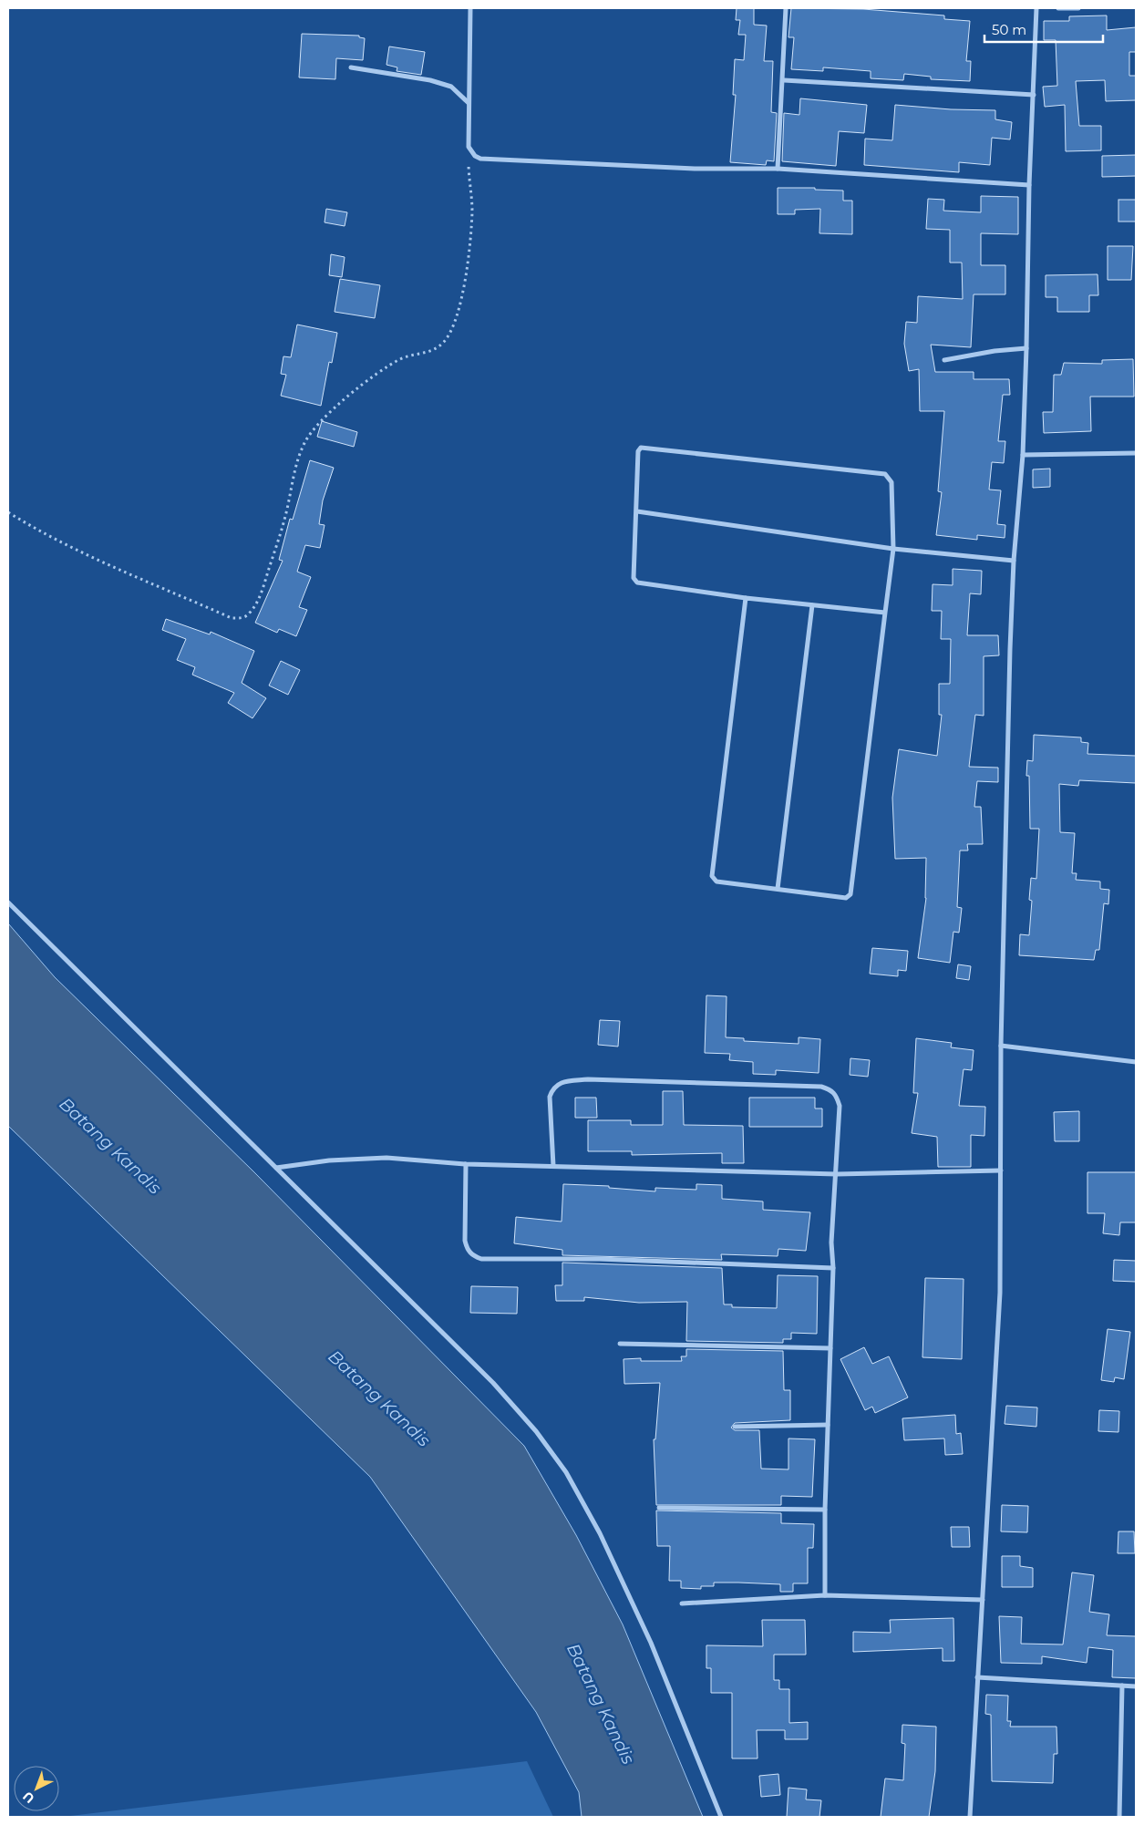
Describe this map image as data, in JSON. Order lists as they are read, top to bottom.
{
  "water": ["Batang Kandis"],
  "scale_bar": "50 m",
  "north": "bottom left"
}
